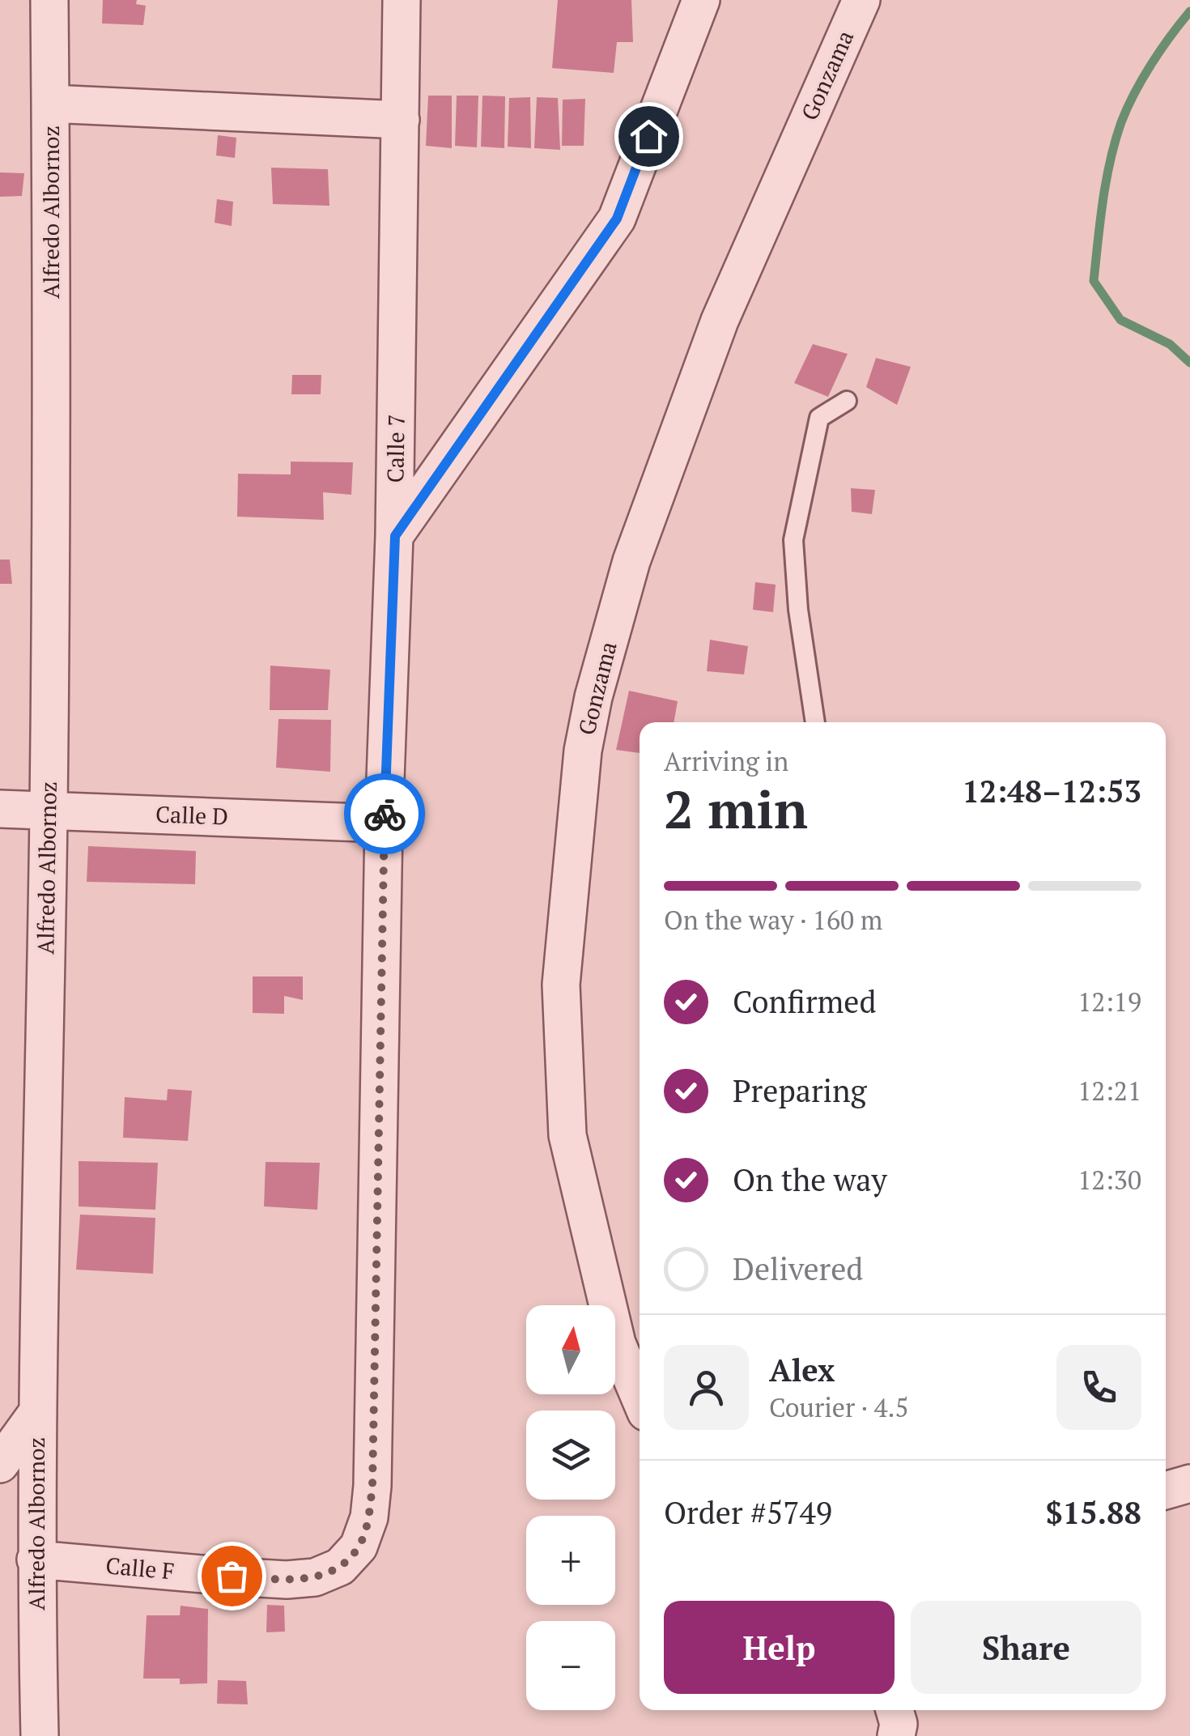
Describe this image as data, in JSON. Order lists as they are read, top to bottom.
{
  "streets": {
    "street": [
      "Gonzama",
      "Alfredo Albornoz",
      "Calle 7",
      "Calle D",
      "Calle F"
    ]
  },
  "crossings": [
    ["Alfredo Albornoz", "Calle D"],
    ["Alfredo Albornoz", "Calle F"],
    ["Calle 7", "Calle D"],
    ["Calle 7", "Calle F"]
  ],
  "north": "top",
  "page": {
    "heading": ["2 min", "Arriving in", "12:48–12:53"],
    "panel": [
      "Alex",
      "Courier · 4.5",
      "Order #5749",
      "$15.88"
    ],
    "bar": "On the way · 160 m",
    "list": [
      ["Confirmed", "12:19"],
      ["Preparing", "12:21"],
      ["On the way", "12:30"],
      "Delivered"
    ],
    "map_buttons": ["+", "−"],
    "buttons": ["Help", "Share"]
  }
}
